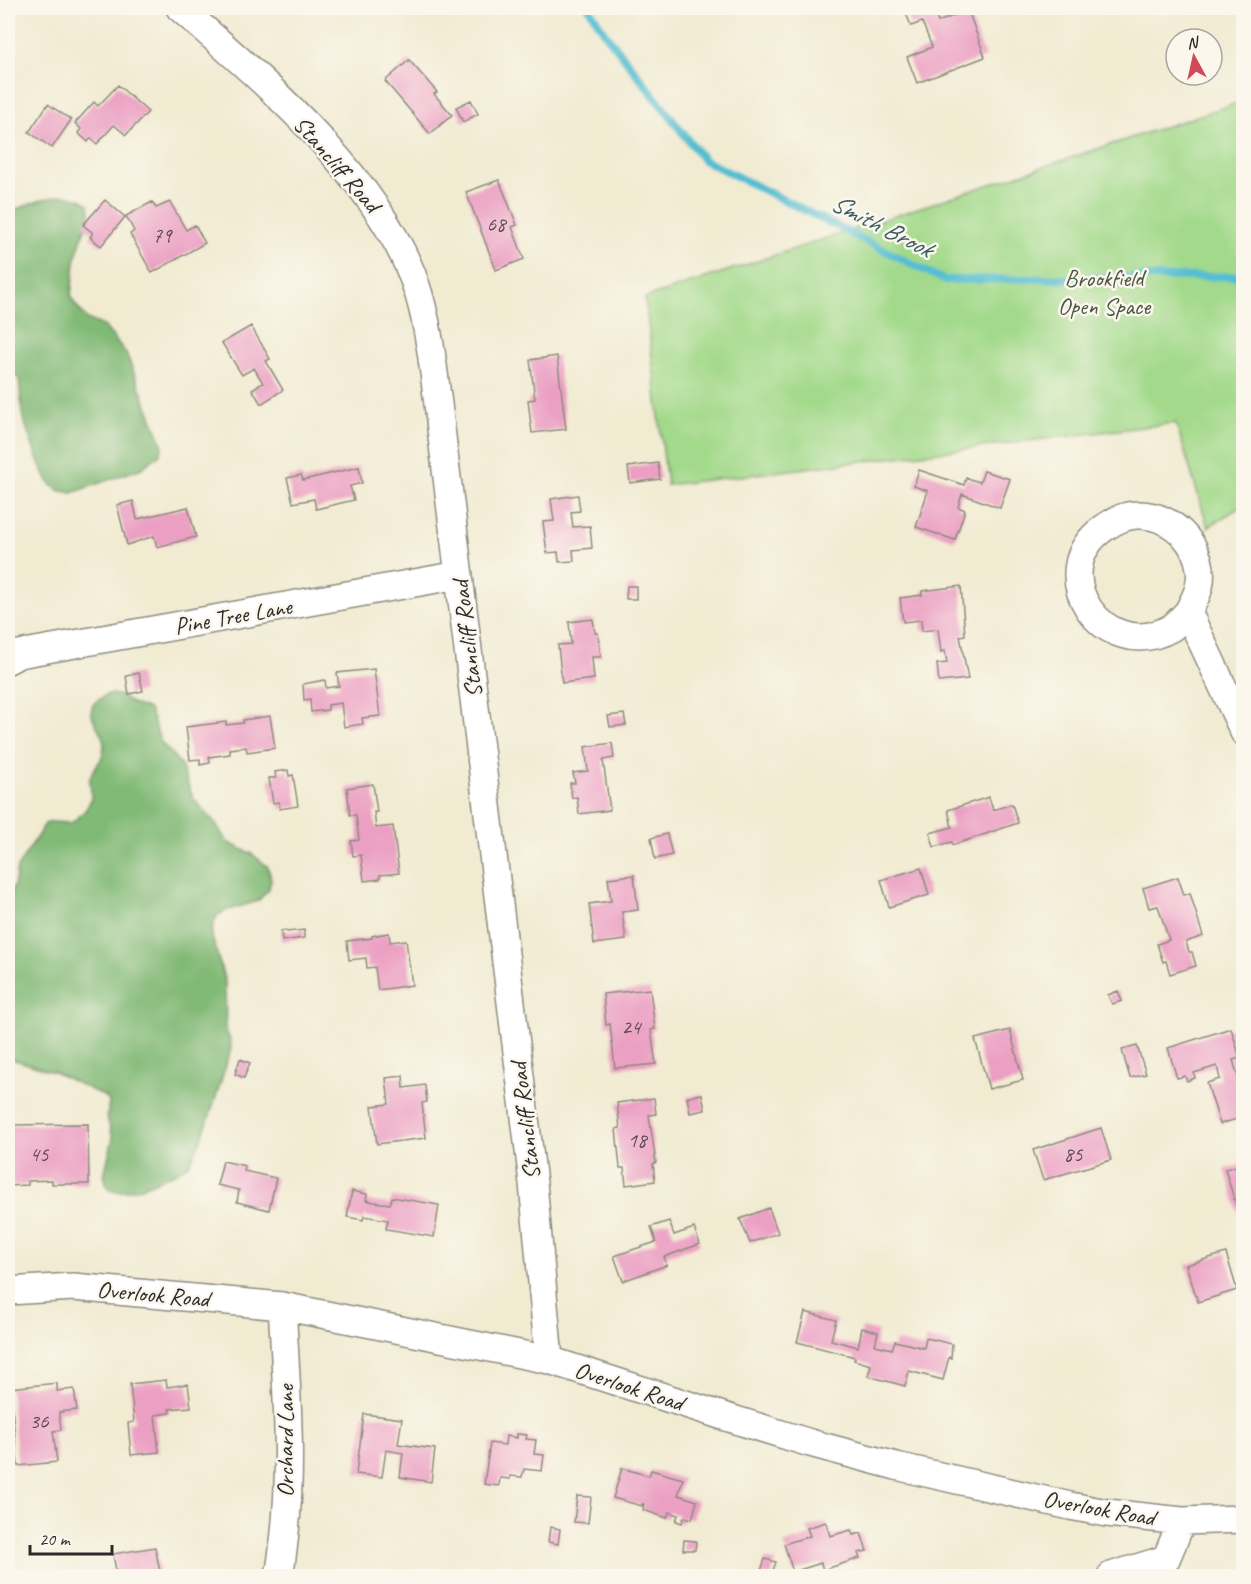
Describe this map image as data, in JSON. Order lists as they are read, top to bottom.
{
  "streets": {
    "street": [
      "Stancliff Road",
      "Pine Tree Lane",
      "Overlook Road",
      "Orchard Lane"
    ]
  },
  "crossings": [
    ["Stancliff Road", "Pine Tree Lane"],
    ["Stancliff Road", "Overlook Road"],
    ["Overlook Road", "Orchard Lane"]
  ],
  "water": ["Smith Brook"],
  "parks": ["Brookfield Open Space"],
  "house_numbers": [
    "68",
    "79",
    "24",
    "18",
    "45",
    "85",
    "36"
  ],
  "scale_bar": "20 m",
  "north": "top"
}
